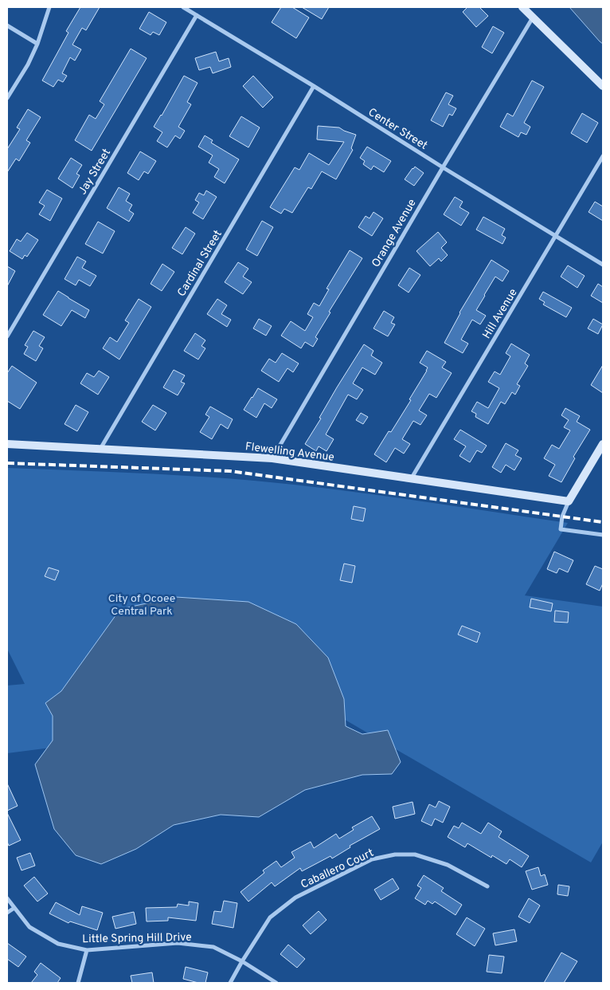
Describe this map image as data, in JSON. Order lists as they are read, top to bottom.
{
  "streets": {
    "street": [
      "Center Street",
      "Jay Street",
      "Orange Avenue",
      "Cardinal Street",
      "Hill Avenue",
      "Flewelling Avenue",
      "Caballero Court",
      "Little Spring Hill Drive"
    ]
  },
  "crossings": [
    ["Center Street", "Jay Street"],
    ["Center Street", "Orange Avenue"],
    ["Center Street", "Cardinal Street"],
    ["Center Street", "Hill Avenue"],
    ["Orange Avenue", "Flewelling Avenue"],
    ["Cardinal Street", "Flewelling Avenue"],
    ["Hill Avenue", "Flewelling Avenue"],
    ["Caballero Court", "Little Spring Hill Drive"]
  ],
  "parks": ["City of Ocoee Central Park"]
}
